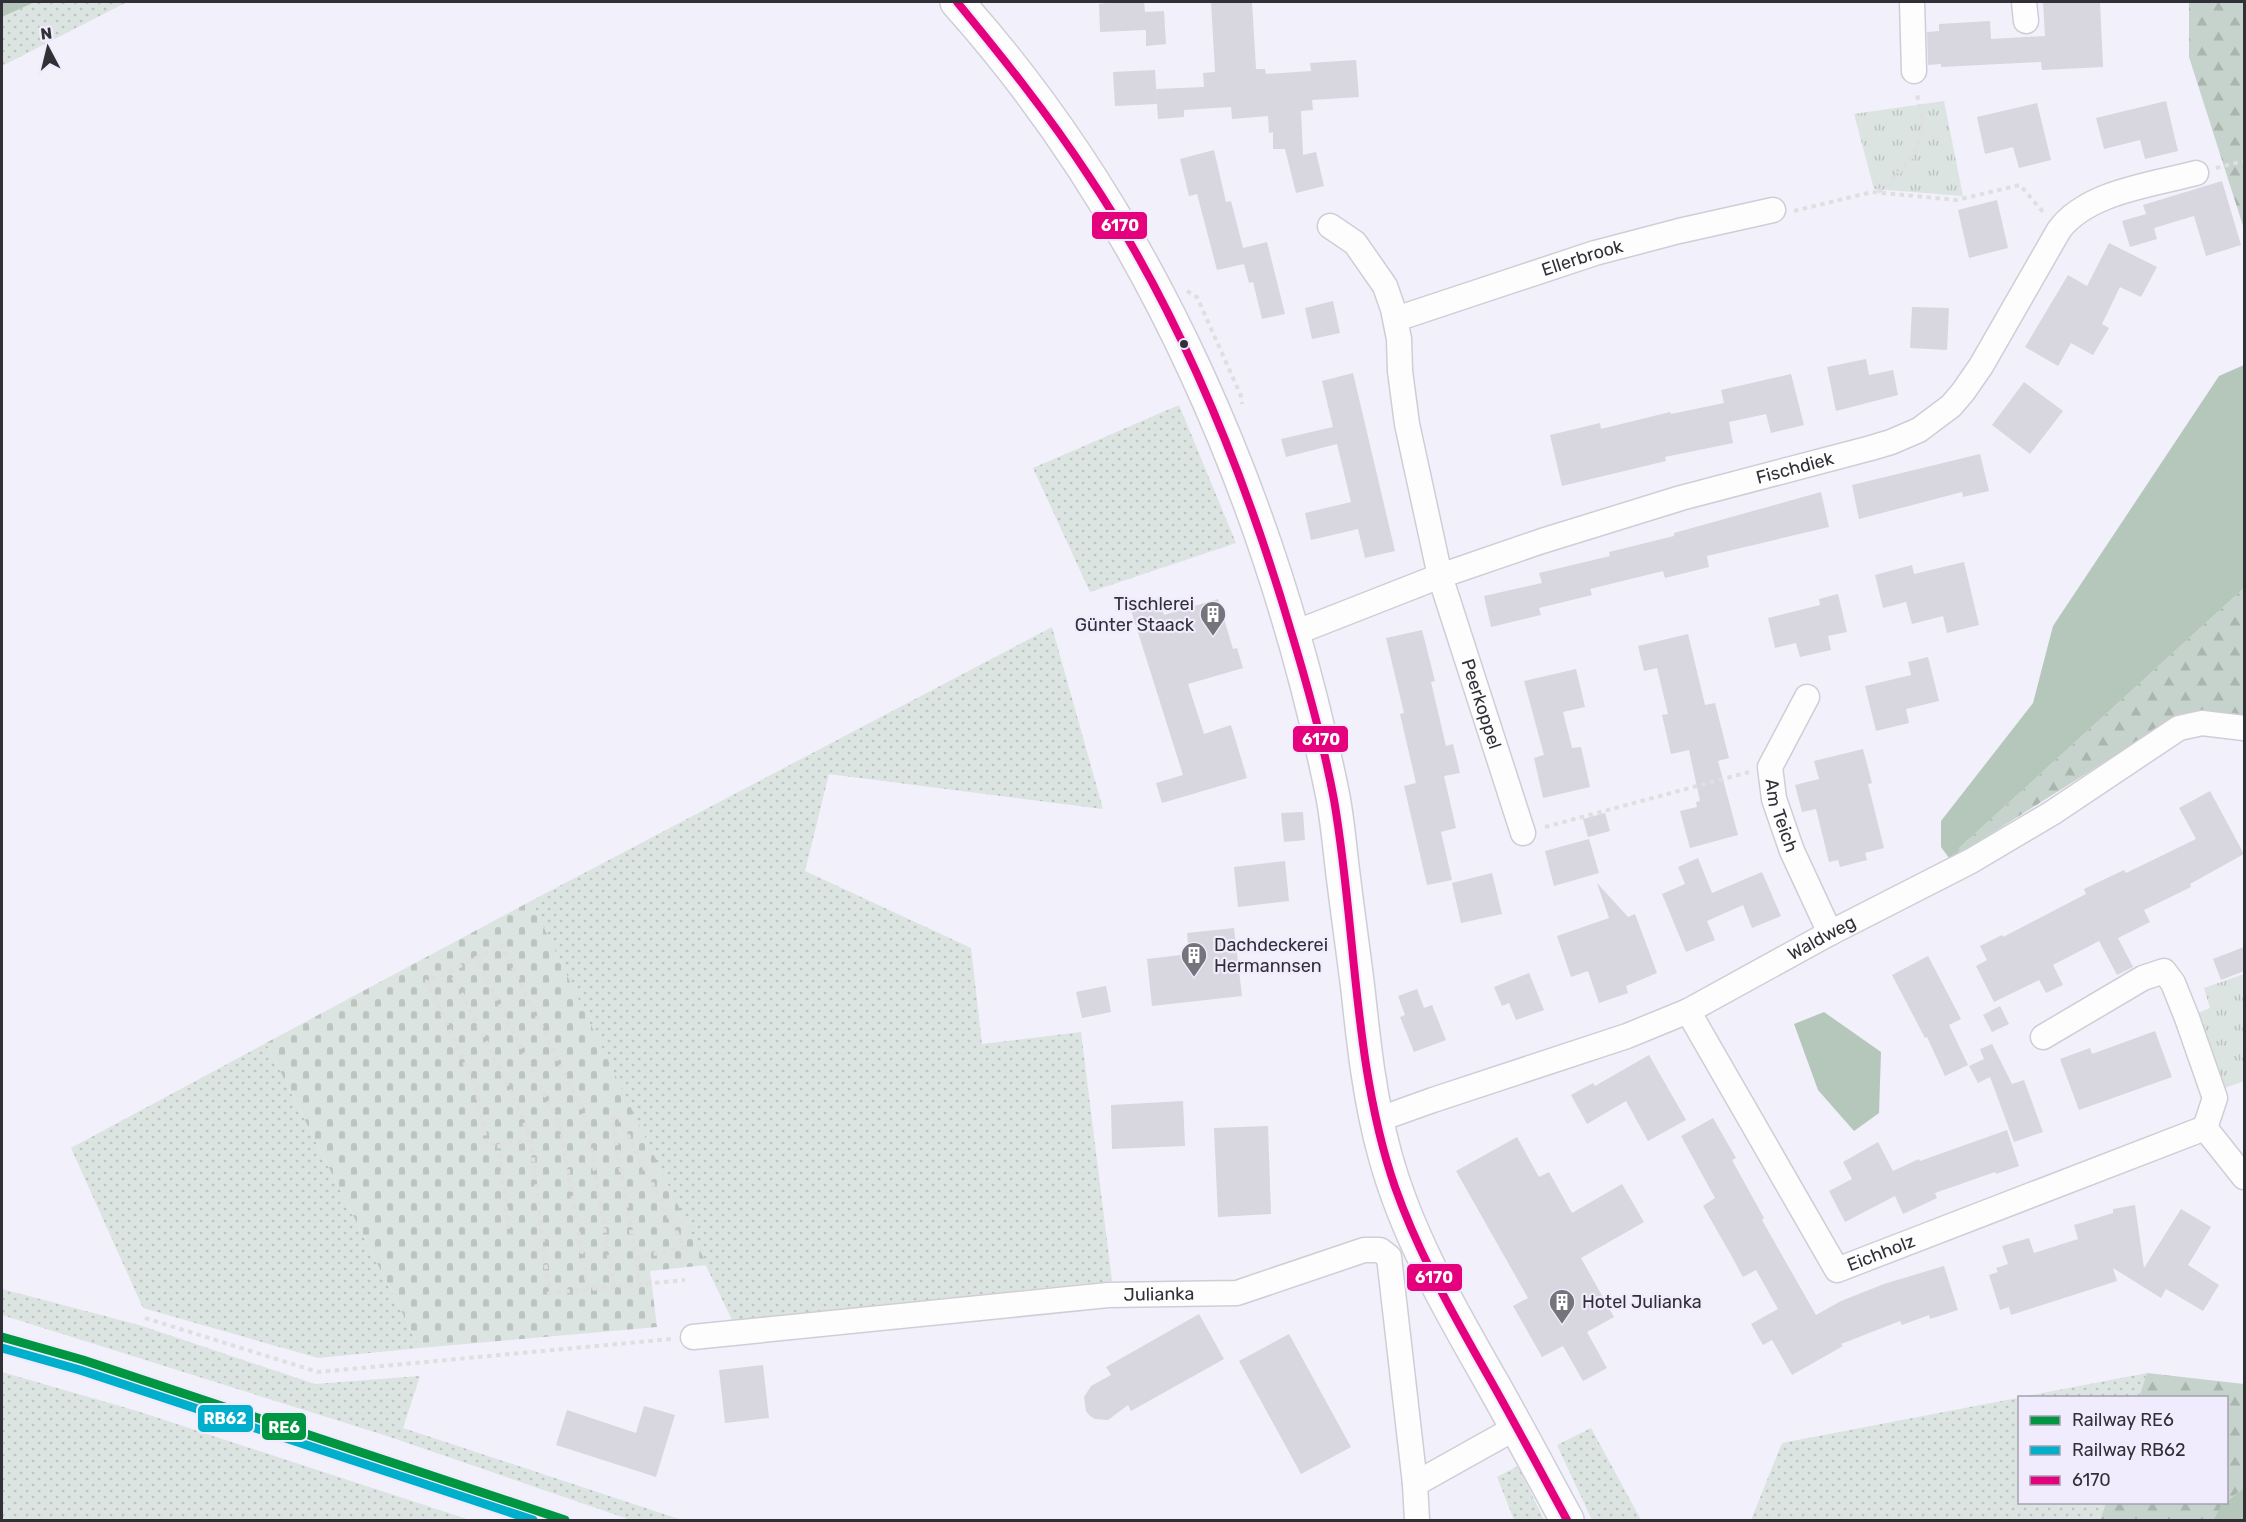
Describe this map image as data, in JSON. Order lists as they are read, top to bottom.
{
  "streets": {
    "street": [
      "Ellerbrook",
      "Fischdiek",
      "Peerkoppel",
      "Am Teich",
      "Waldweg",
      "Eichholz",
      "Julianka"
    ]
  },
  "crossings": [
    ["Fischdiek", "Peerkoppel"],
    ["Am Teich", "Waldweg"],
    ["Waldweg", "Eichholz"]
  ],
  "places": {
    "building": ["Tischlerei Günter Staack", "Dachdeckerei Hermannsen", "Hotel Julianka"]
  },
  "lines": ["transit line 6170", "rail line RE6", "rail line RB62"],
  "legend": ["Railway RE6", "Railway RB62", "6170"],
  "north": "top"
}
